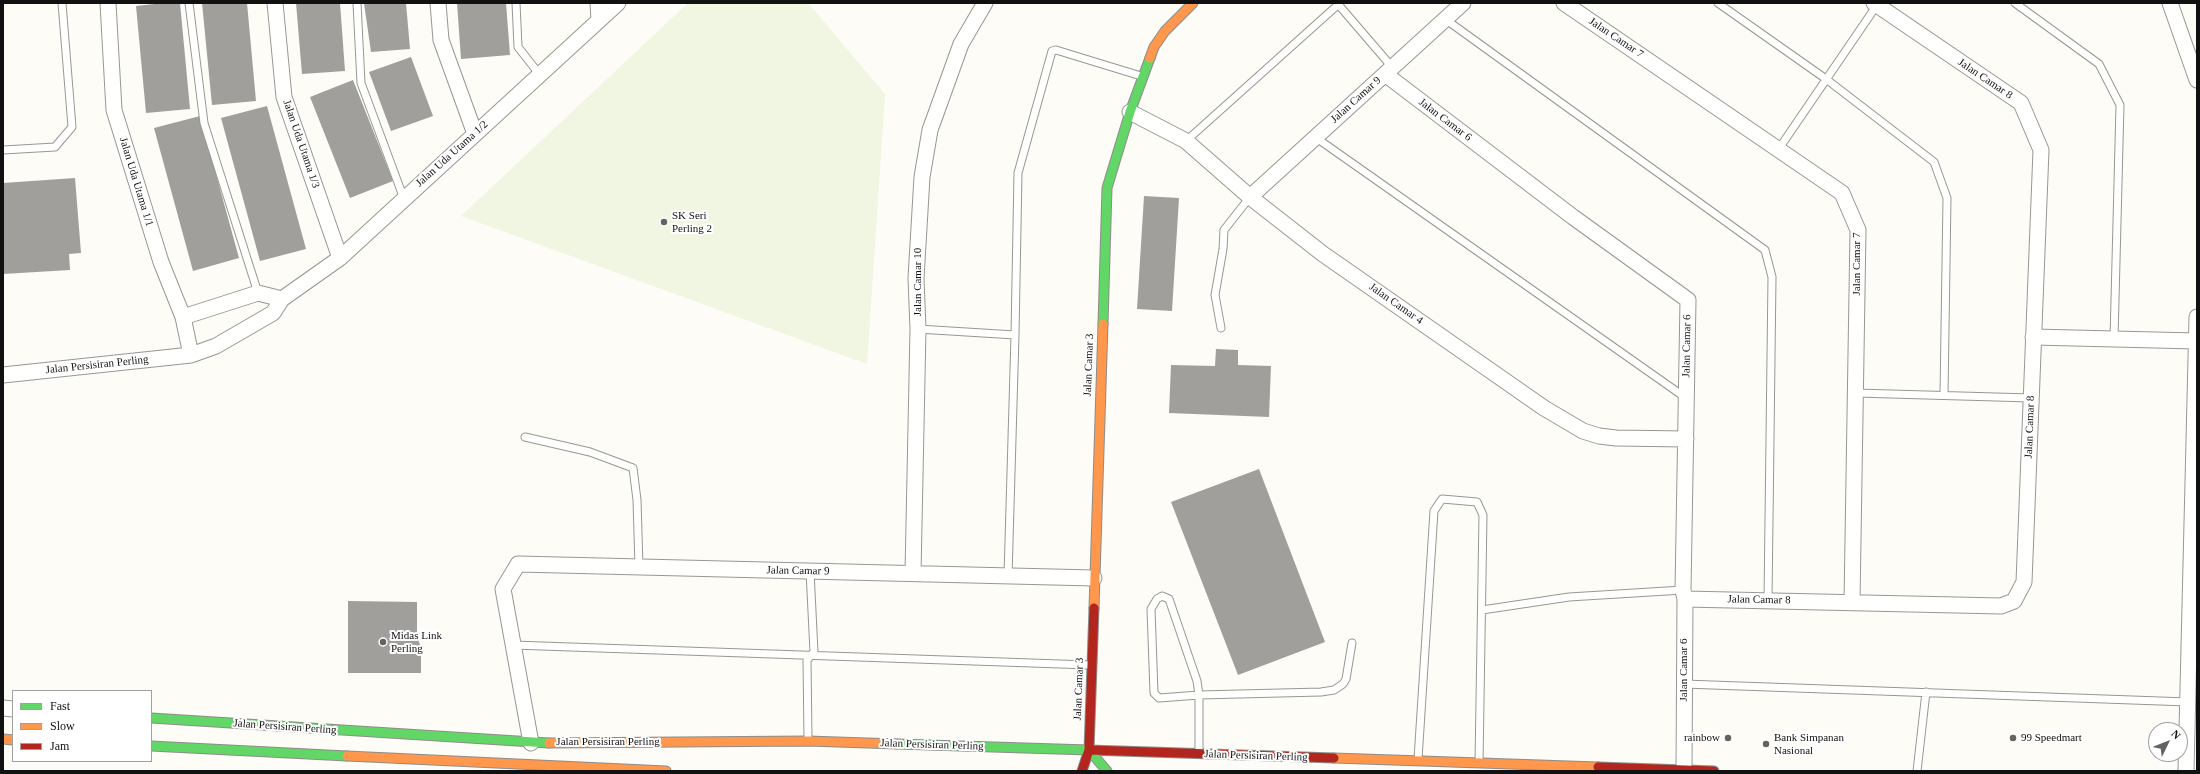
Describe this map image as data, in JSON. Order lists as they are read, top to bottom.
{
  "streets": {
    "main road": ["Jalan Persisiran Perling", "Jalan Camar 3"],
    "street": [
      "Jalan Camar 7",
      "Jalan Camar 8",
      "Jalan Camar 9",
      "Jalan Camar 6",
      "Jalan Uda Utama 1/3",
      "Jalan Uda Utama 1/2",
      "Jalan Uda Utama 1/1",
      "Jalan Camar 10",
      "Jalan Camar 4"
    ]
  },
  "crossings": [
    ["Jalan Camar 7", "Jalan Camar 8"],
    ["Jalan Camar 8", "Jalan Camar 6"],
    ["Jalan Camar 9", "Jalan Camar 6"],
    ["Jalan Camar 9", "Jalan Camar 10"],
    ["Jalan Camar 9", "Jalan Camar 4"],
    ["Jalan Camar 9", "Jalan Camar 3"],
    ["Jalan Camar 6", "Jalan Camar 4"],
    ["Jalan Camar 6", "Jalan Persisiran Perling"],
    ["Jalan Uda Utama 1/3", "Jalan Uda Utama 1/2"],
    ["Jalan Uda Utama 1/2", "Jalan Uda Utama 1/1"],
    ["Jalan Uda Utama 1/2", "Jalan Persisiran Perling"],
    ["Jalan Uda Utama 1/1", "Jalan Persisiran Perling"],
    ["Jalan Camar 4", "Jalan Camar 3"],
    ["Jalan Persisiran Perling", "Jalan Camar 3"]
  ],
  "places": [
    "SK Seri Perling 2",
    "Midas Link Perling",
    "rainbow",
    "99 Speedmart",
    "Bank Simpanan Nasional"
  ],
  "legend": ["Fast", "Slow", "Jam"],
  "north": "top right"
}
